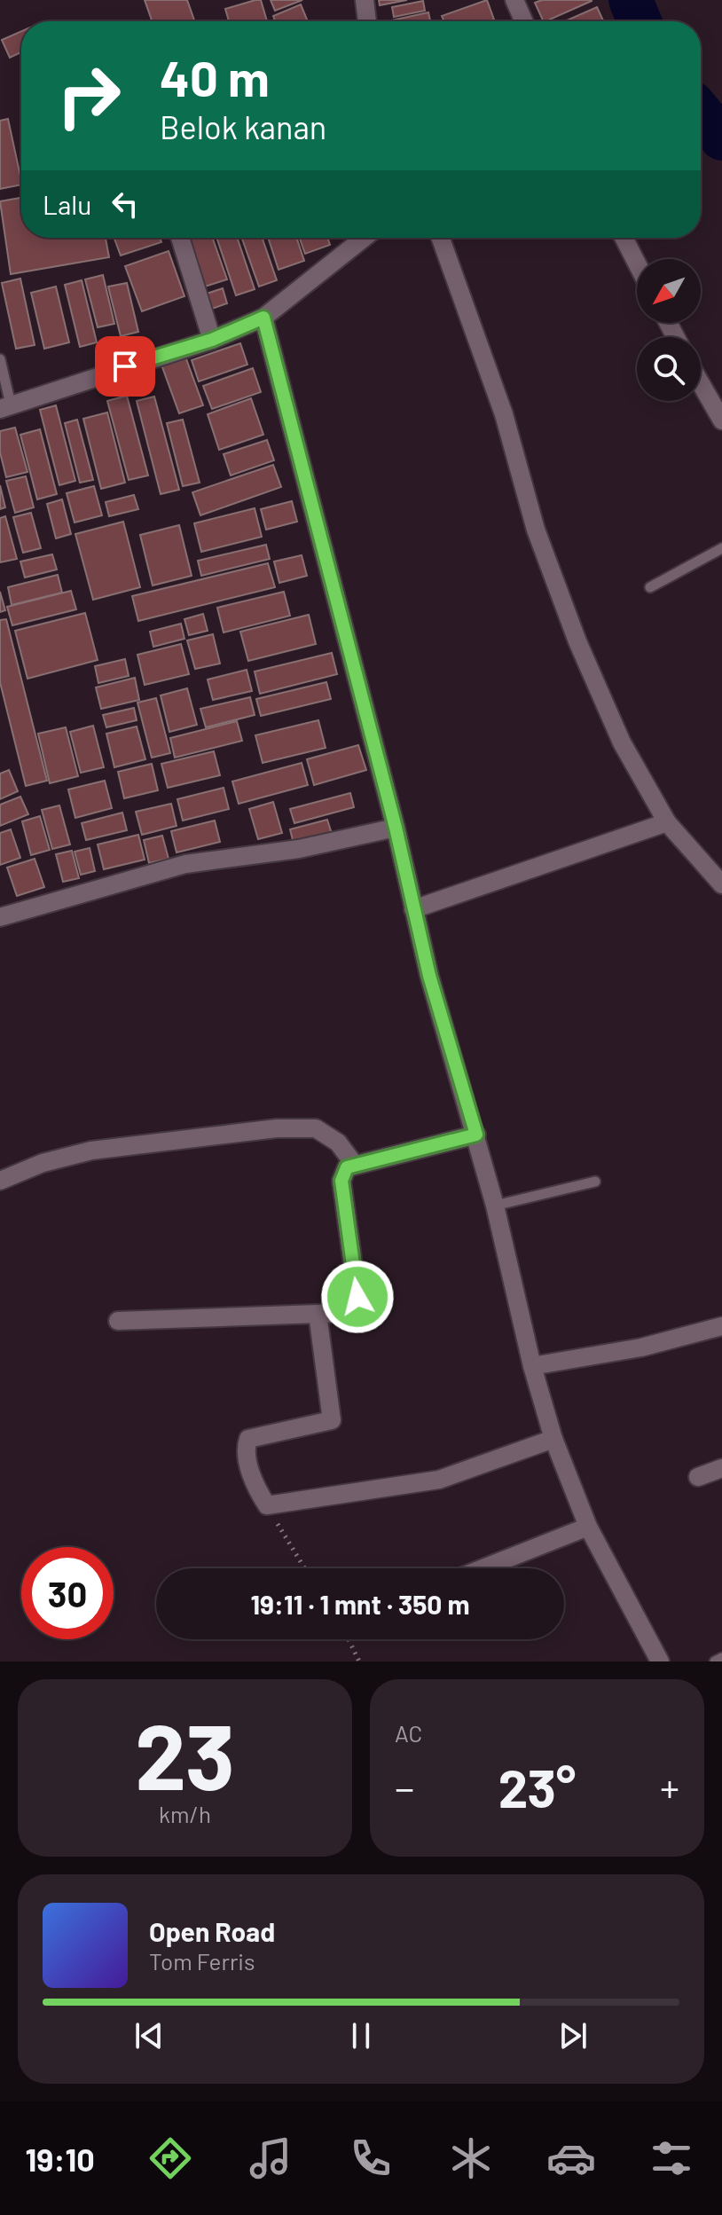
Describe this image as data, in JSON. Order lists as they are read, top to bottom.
{
  "north": "bottom left",
  "page": {
    "turn": ["40 m", "Belok kanan"],
    "then": "Lalu",
    "limit": "30",
    "trip": "19:11 · 1 mnt · 350 m",
    "tile": [
      ["23", "km/h"],
      "AC"
    ],
    "heat": ["−", "23°", "+"],
    "song": ["Open Road", "Tom Ferris"],
    "tabs": "19:10"
  }
}
